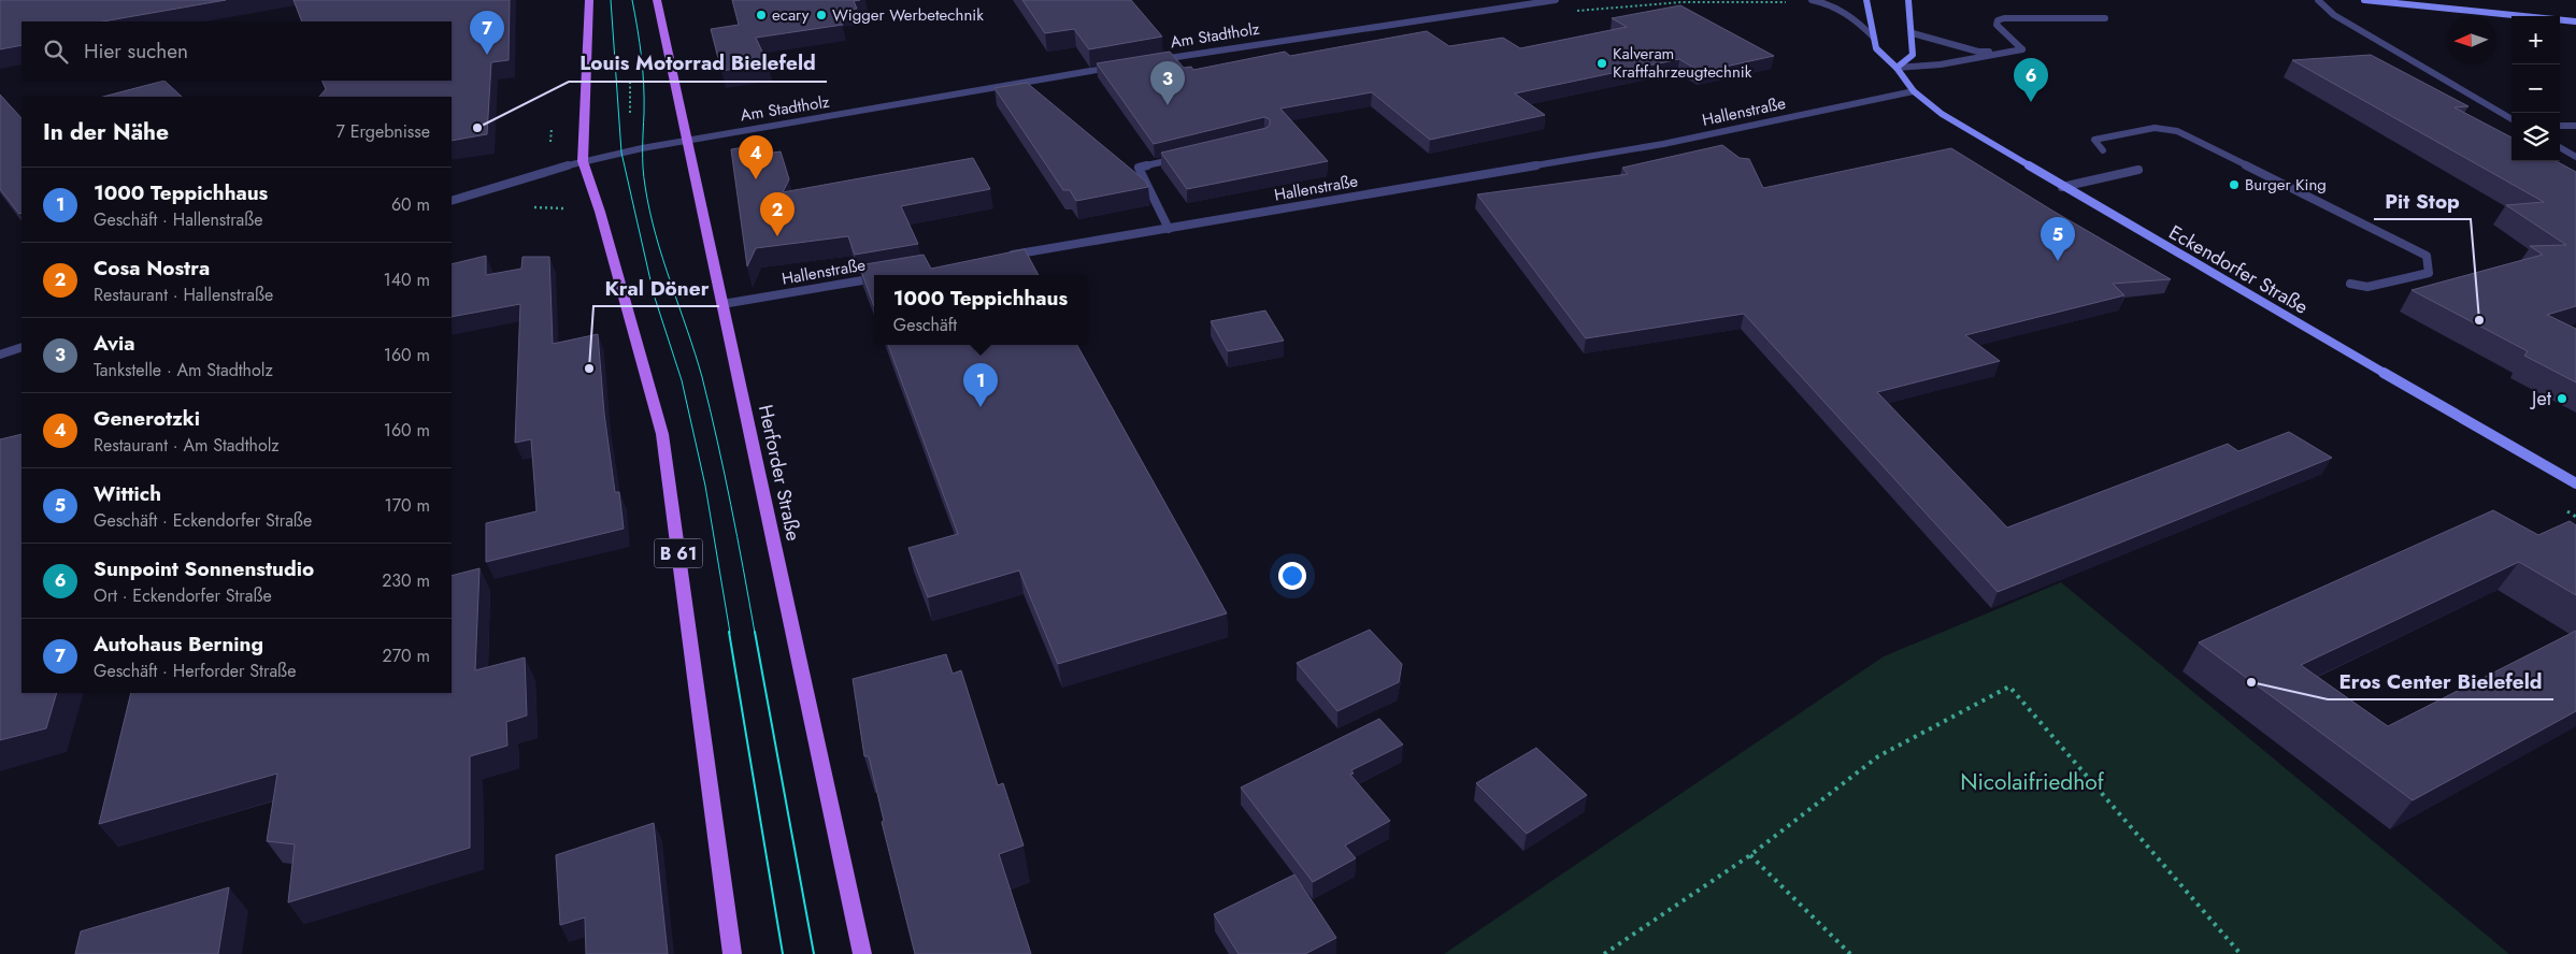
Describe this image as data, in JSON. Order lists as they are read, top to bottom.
{
  "streets": {
    "main road": ["Eckendorfer Straße", "Herforder Straße", "B 61"],
    "street": ["Am Stadtholz", "Hallenstraße"]
  },
  "crossings": [
    ["Am Stadtholz", "Herforder Straße"],
    ["Am Stadtholz", "B 61"],
    ["Hallenstraße", "Eckendorfer Straße"],
    ["Hallenstraße", "Herforder Straße"]
  ],
  "parks": ["Nicolaifriedhof"],
  "places": [
    "ecary",
    "Wigger Werbetechnik",
    "Kalveram Kraftfahrzeugtechnik",
    "Louis Motorrad Bielefeld",
    "Burger King",
    "Pit Stop",
    "Kral Döner",
    "Jet",
    "Eros Center Bielefeld"
  ],
  "north": "left",
  "page": {
    "pins": [
      "7",
      "6",
      "3",
      "4",
      "2",
      "5",
      "1"
    ],
    "map_buttons": ["+", "−"],
    "search": "Hier suchen",
    "heading": ["In der Nähe", "7 Ergebnisse"],
    "list": [
      {
        "mark": "1",
        "name": "1000 Teppichhaus",
        "note": "Geschäft · Hallenstraße",
        "value": "60 m"
      },
      {
        "mark": "2",
        "name": "Cosa Nostra",
        "note": "Restaurant · Hallenstraße",
        "value": "140 m"
      },
      {
        "mark": "3",
        "name": "Avia",
        "note": "Tankstelle · Am Stadtholz",
        "value": "160 m"
      },
      {
        "mark": "4",
        "name": "Generotzki",
        "note": "Restaurant · Am Stadtholz",
        "value": "160 m"
      },
      {
        "mark": "5",
        "name": "Wittich",
        "note": "Geschäft · Eckendorfer Straße",
        "value": "170 m"
      },
      {
        "mark": "6",
        "name": "Sunpoint Sonnenstudio",
        "note": "Ort · Eckendorfer Straße",
        "value": "230 m"
      },
      {
        "mark": "7",
        "name": "Autohaus Berning",
        "note": "Geschäft · Herforder Straße",
        "value": "270 m"
      }
    ],
    "popup": ["1000 Teppichhaus", "Geschäft"]
  }
}
